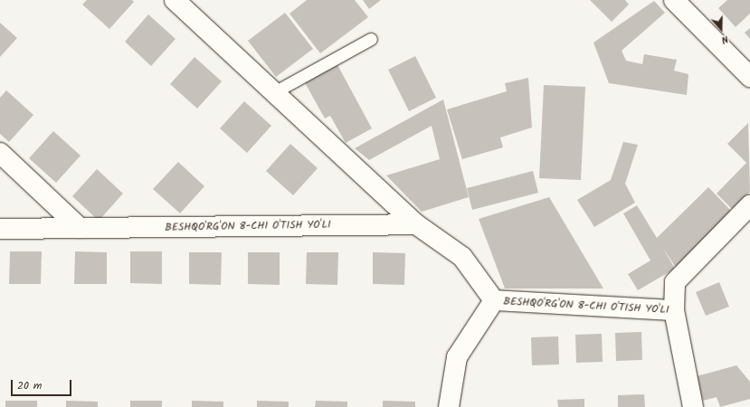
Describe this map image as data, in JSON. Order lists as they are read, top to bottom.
{
  "streets": {
    "street": ["BESHQO'RG'ON 8-CHI O'TISH YO'LI"]
  },
  "scale_bar": "20 m",
  "north": "bottom"
}
